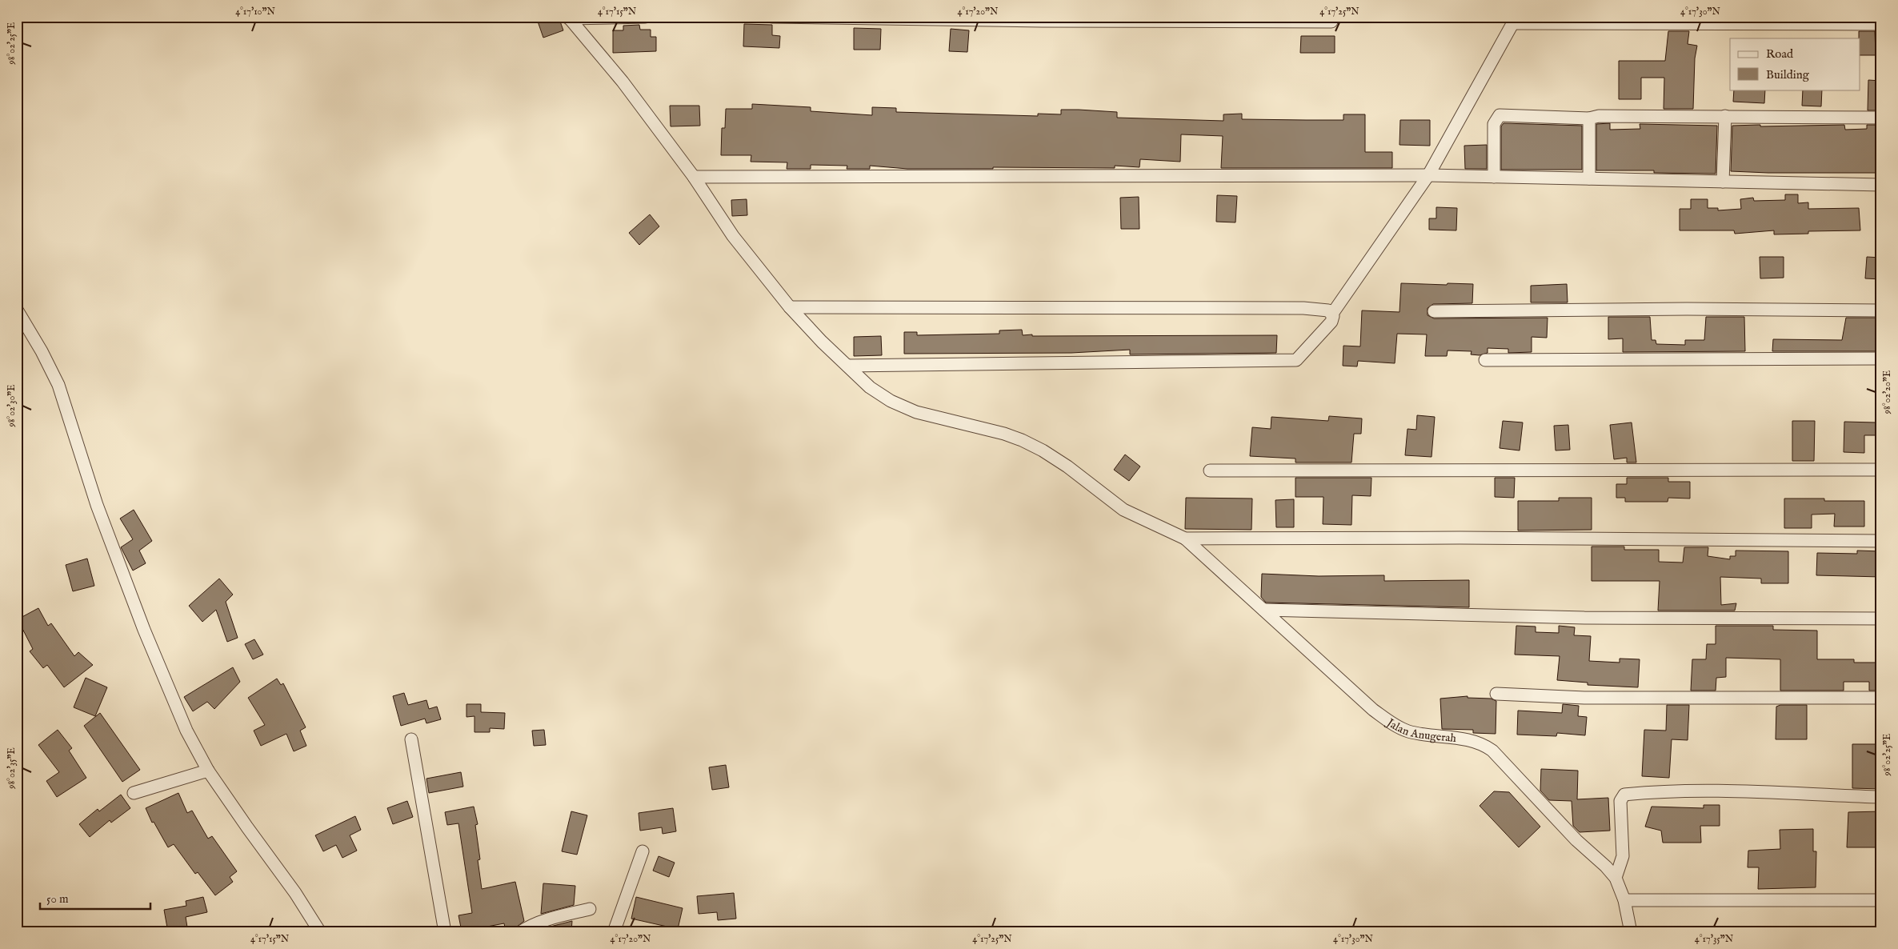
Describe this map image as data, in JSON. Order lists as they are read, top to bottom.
{
  "streets": {
    "street": ["Jalan Anugerah"]
  },
  "legend": ["Road", "Building"],
  "scale_bar": "50 m",
  "coordinates": [
    "4°17'10\"N",
    "4°17'15\"N",
    "4°17'20\"N",
    "4°17'25\"N",
    "4°17'30\"N",
    "98°02'25\"E",
    "98°02'20\"E",
    "98°02'30\"E",
    "98°02'35\"E",
    "4°17'35\"N"
  ]
}
